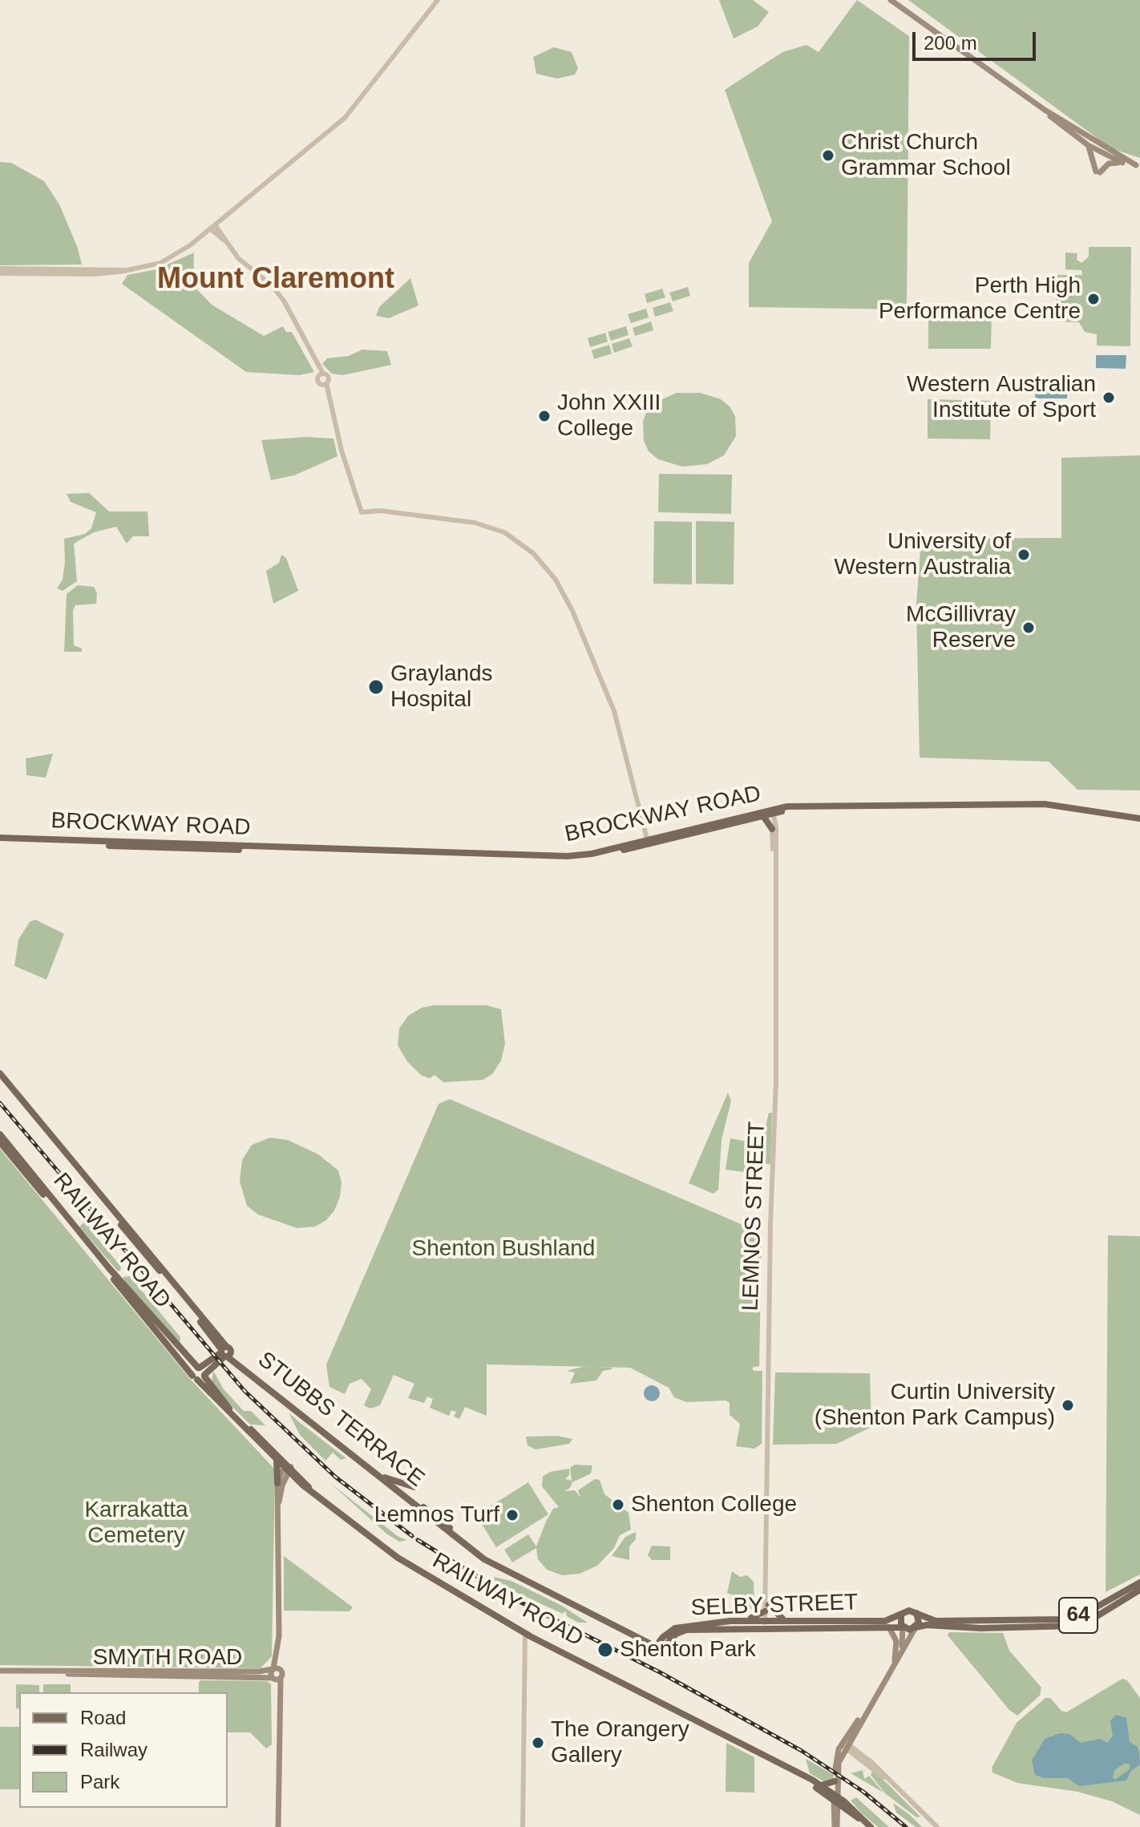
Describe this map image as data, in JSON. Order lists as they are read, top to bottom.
{
  "streets": {
    "main road": [
      "BROCKWAY ROAD",
      "RAILWAY ROAD",
      "STUBBS TERRACE",
      "SELBY STREET",
      "64",
      "SMYTH ROAD"
    ],
    "street": ["LEMNOS STREET"]
  },
  "crossings": [
    ["BROCKWAY ROAD", "LEMNOS STREET"],
    ["LEMNOS STREET", "SELBY STREET"],
    ["STUBBS TERRACE", "SELBY STREET"],
    ["SELBY STREET", "64"]
  ],
  "districts": ["Mount Claremont"],
  "parks": ["Shenton Bushland", "Karrakatta Cemetery"],
  "places": [
    "Christ Church Grammar School",
    "Perth High Performance Centre",
    "Western Australian Institute of Sport",
    "John XXIII College",
    "University of Western Australia",
    "McGillivray Reserve",
    "Graylands Hospital",
    "Curtin University (Shenton Park Campus)",
    "Shenton College",
    "Lemnos Turf",
    "Shenton Park",
    "The Orangery Gallery"
  ],
  "legend": ["Road", "Railway", "Park"],
  "scale_bar": "200 m"
}
